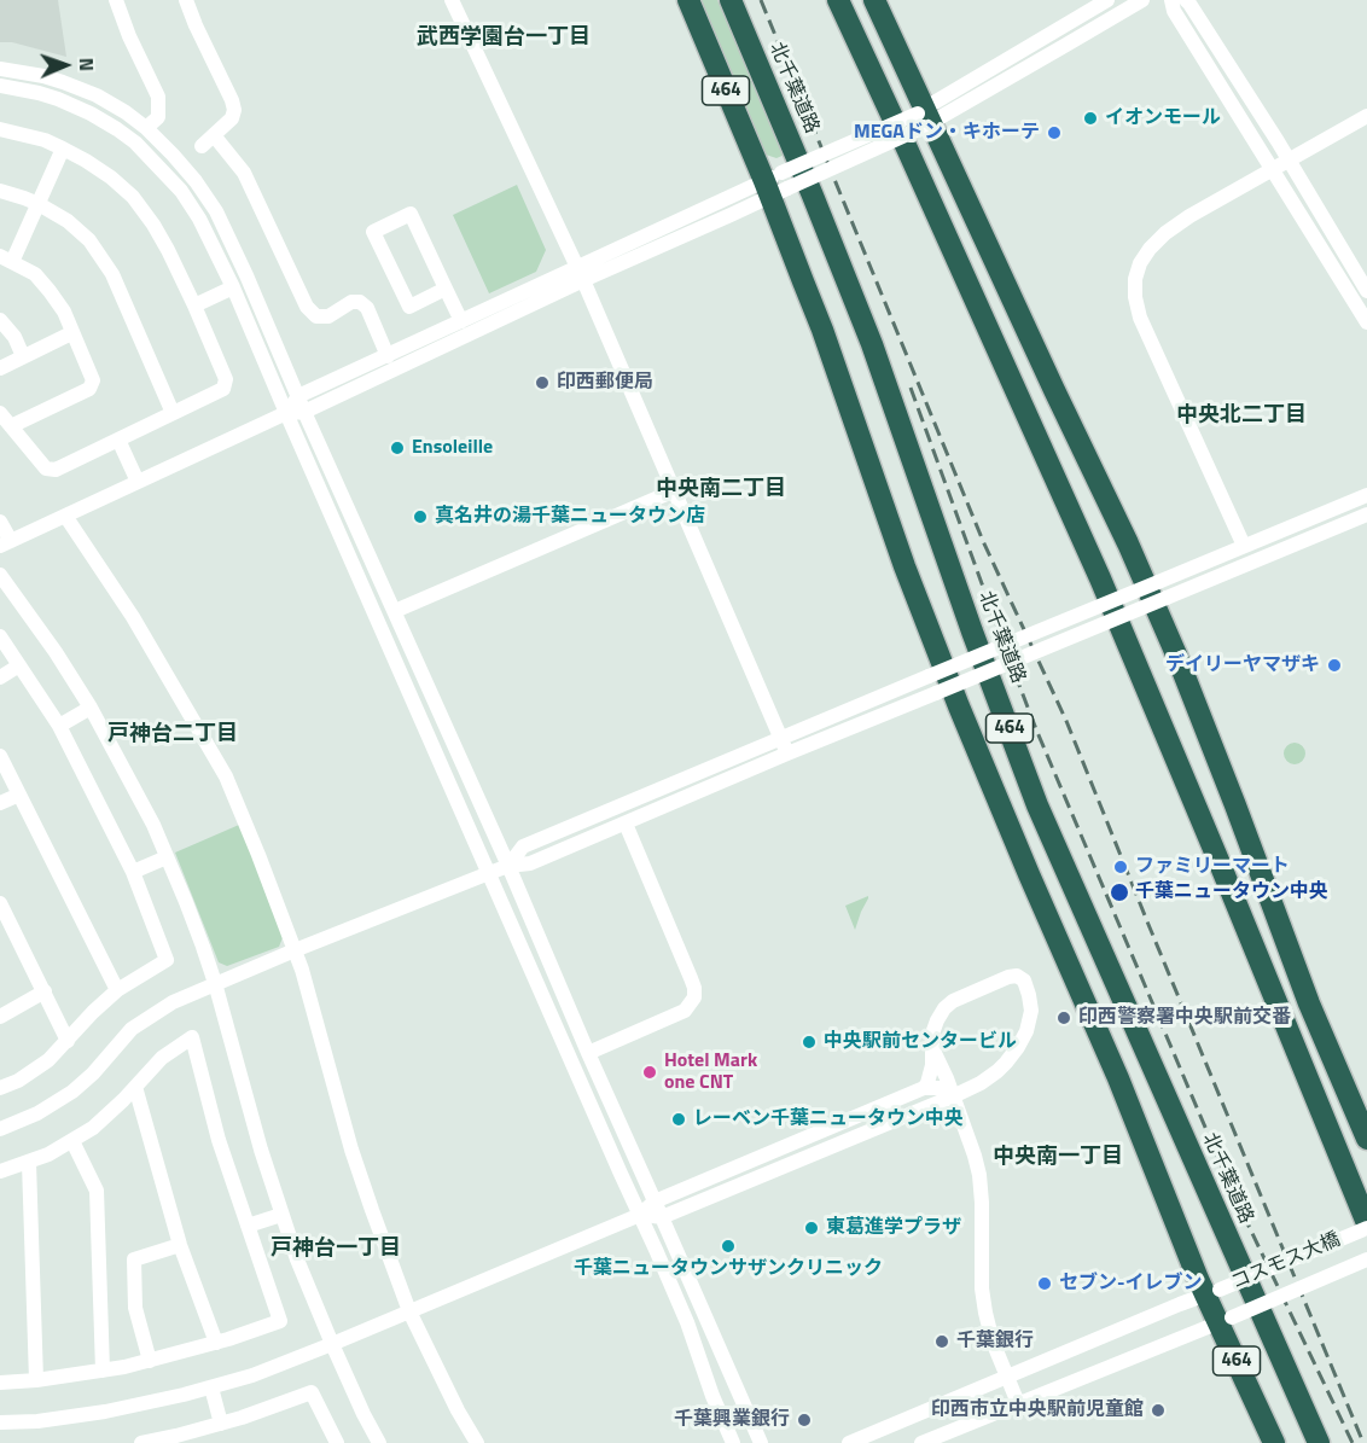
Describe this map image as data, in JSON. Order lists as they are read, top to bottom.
{
  "streets": {
    "highway": ["北千葉道路", "464"],
    "street": ["コスモス大橋"]
  },
  "crossings": [
    ["464", "コスモス大橋"]
  ],
  "districts": [
    "武西学園台一丁目",
    "中央北二丁目",
    "中央南二丁目",
    "戸神台二丁目",
    "中央南一丁目",
    "戸神台一丁目"
  ],
  "places": [
    "イオンモール",
    "MEGAドン・キホーテ",
    "印西郵便局",
    "Ensoleille",
    "真名井の湯千葉ニュータウン店",
    "デイリーヤマザキ",
    "ファミリーマート",
    "千葉ニュータウン中央",
    "印西警察署中央駅前交番",
    "中央駅前センタービル",
    "Hotel Mark one CNT",
    "レーベン千葉ニュータウン中央",
    "東葛進学プラザ",
    "千葉ニュータウンサザンクリニック",
    "セブン-イレブン",
    "千葉銀行",
    "印西市立中央駅前児童館",
    "千葉興業銀行"
  ],
  "north": "right"
}
